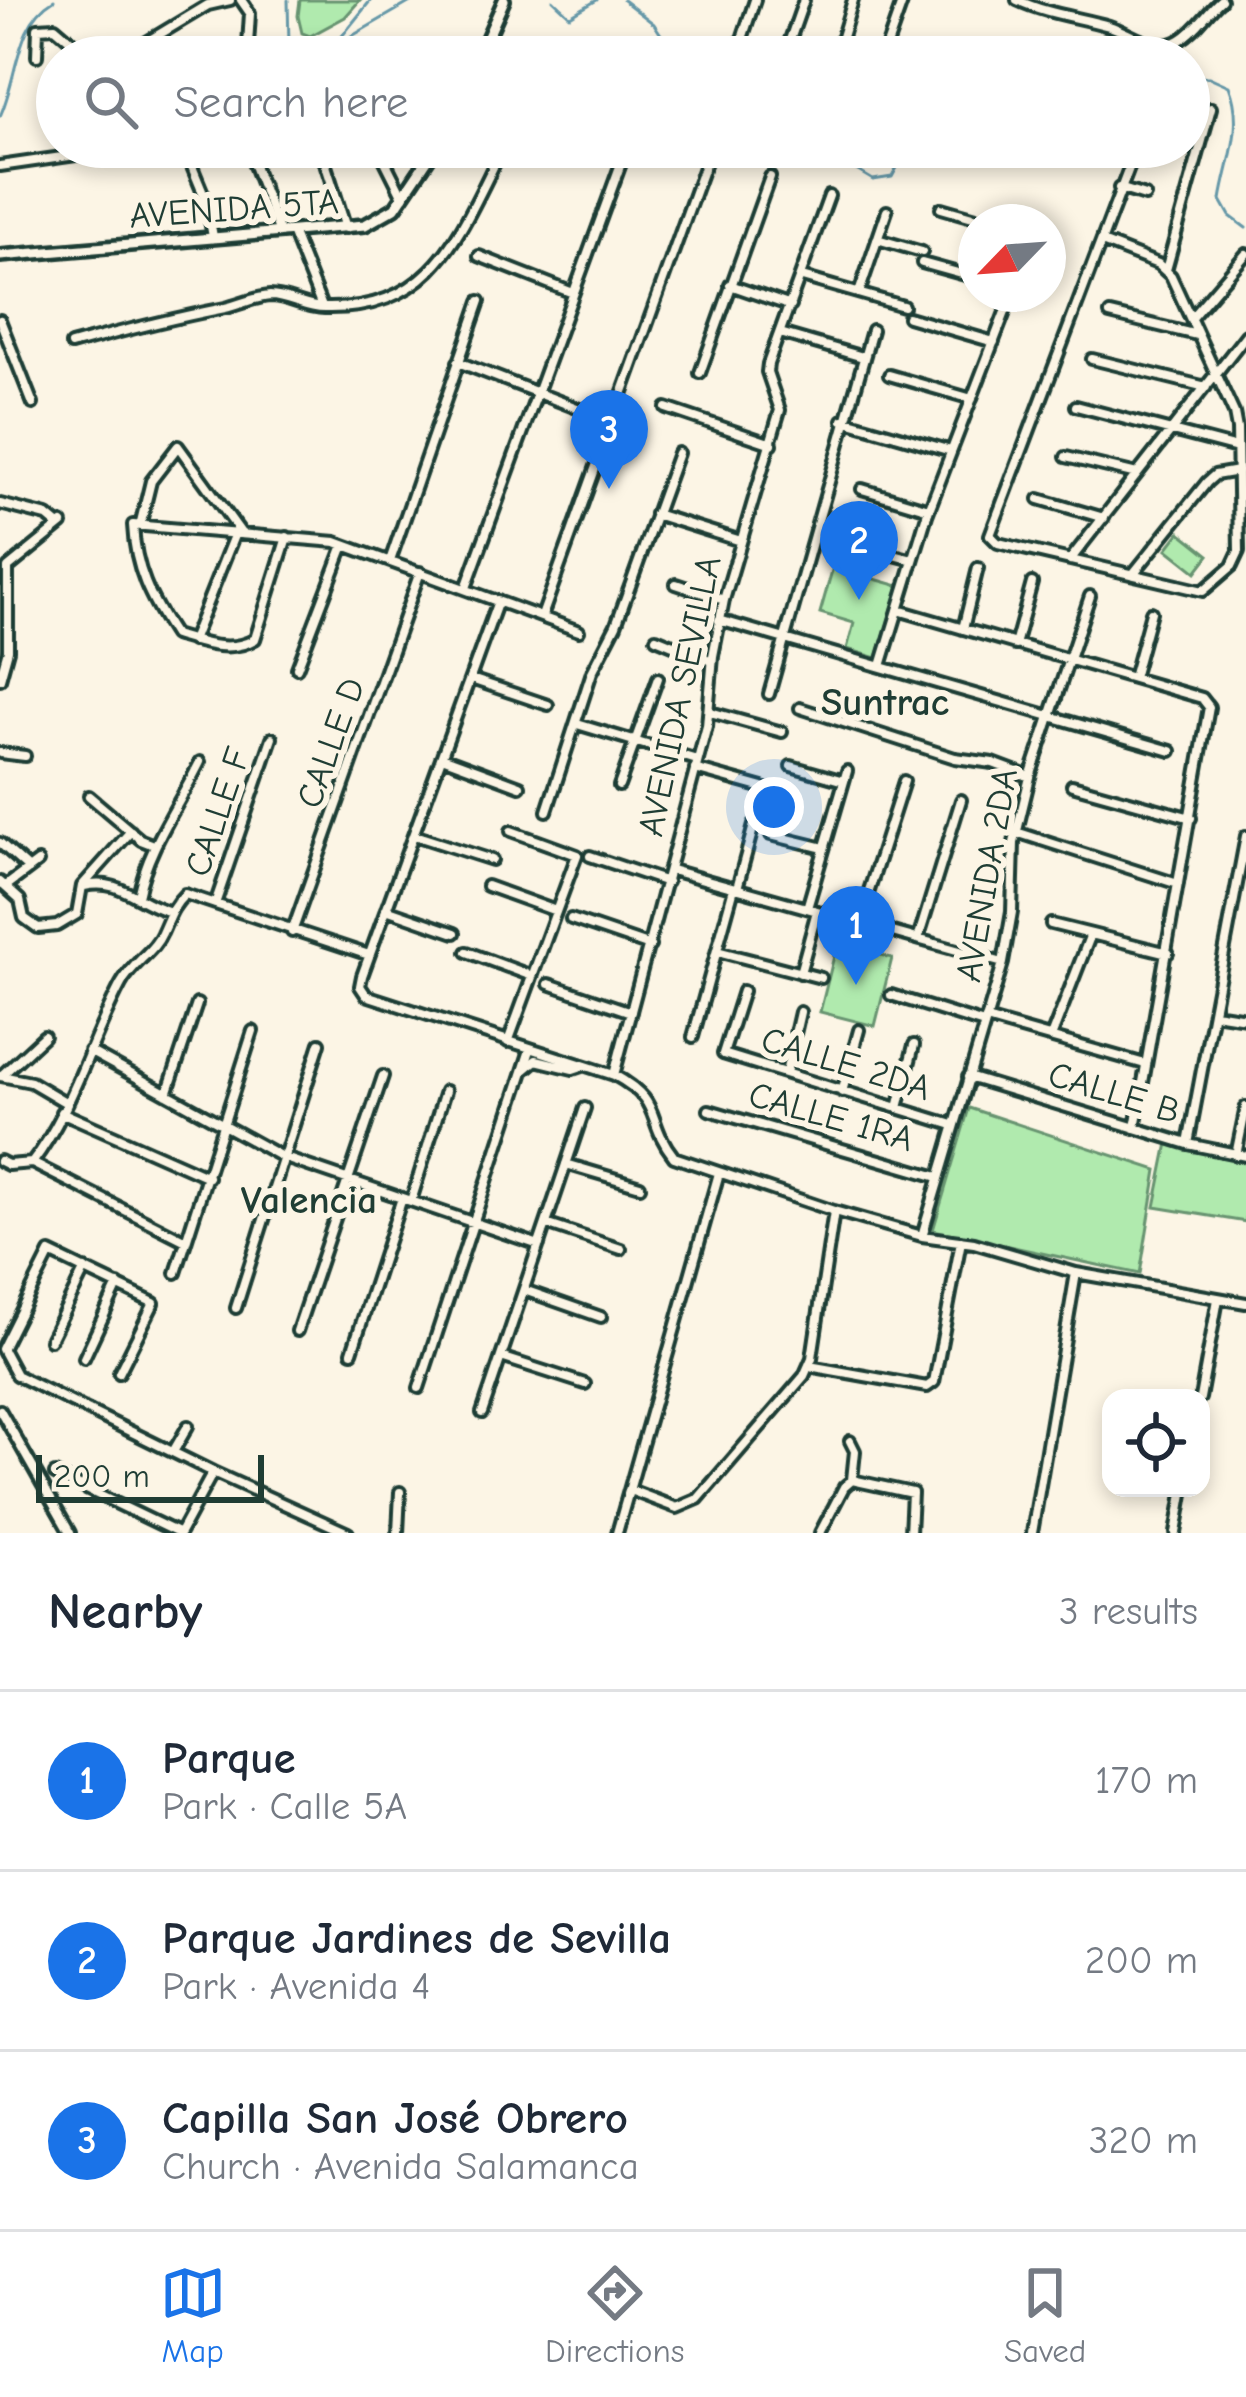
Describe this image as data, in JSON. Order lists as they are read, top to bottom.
{
  "streets": {
    "street": [
      "AVENIDA 5TA",
      "AVENIDA SEVILLA",
      "CALLE D",
      "CALLE F",
      "AVENIDA 2DA",
      "CALLE 2DA",
      "CALLE B",
      "CALLE 1RA"
    ]
  },
  "crossings": [
    ["AVENIDA 2DA", "CALLE 2DA"],
    ["AVENIDA 2DA", "CALLE B"],
    ["AVENIDA 2DA", "CALLE 1RA"]
  ],
  "districts": ["Suntrac", "Valencia"],
  "scale_bar": "200 m",
  "north": "bottom left",
  "page": {
    "search": "Search here",
    "pins": ["3", "2", "1"],
    "scale": "200 m",
    "heading": ["Nearby", "3 results"],
    "list": [
      {
        "mark": "1",
        "name": "Parque",
        "note": "Park · Calle 5A",
        "value": "170 m"
      },
      {
        "mark": "2",
        "name": "Parque Jardines de Sevilla",
        "note": "Park · Avenida 4",
        "value": "200 m"
      },
      {
        "mark": "3",
        "name": "Capilla San José Obrero",
        "note": "Church · Avenida Salamanca",
        "value": "320 m"
      }
    ],
    "nav": ["Map", "Directions", "Saved"]
  }
}
